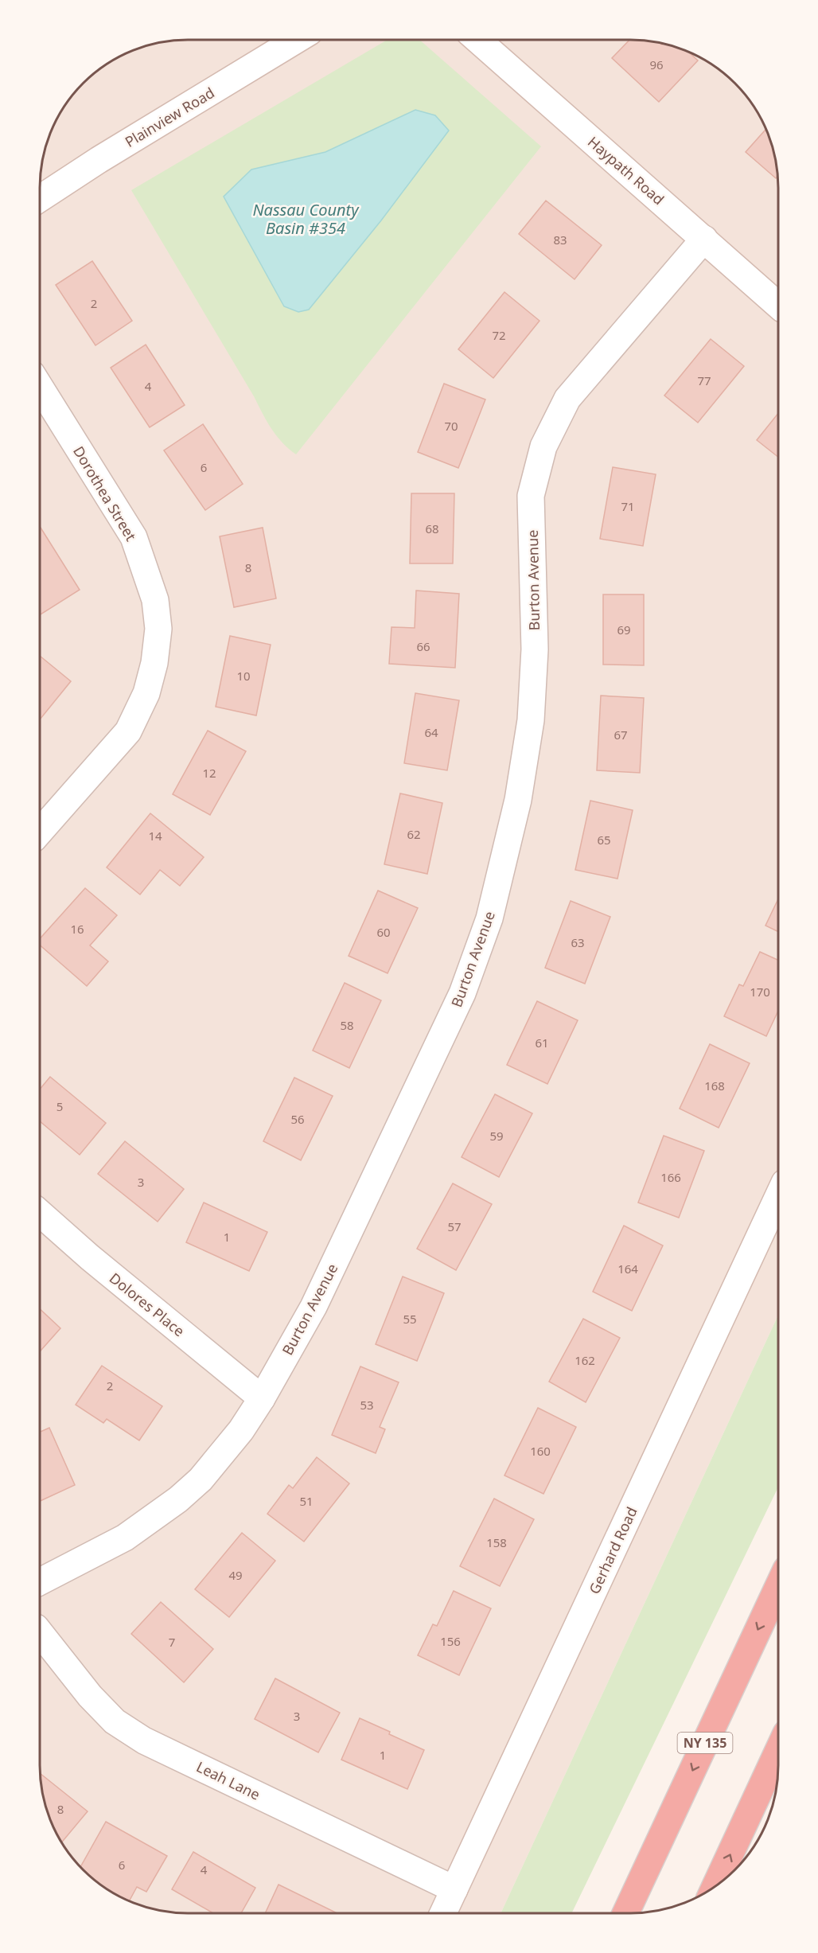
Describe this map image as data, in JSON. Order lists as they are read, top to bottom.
{
  "streets": {
    "highway": ["NY 135"],
    "street": [
      "Plainview Road",
      "Haypath Road",
      "Dorothea Street",
      "Burton Avenue",
      "Dolores Place",
      "Gerhard Road",
      "Leah Lane"
    ]
  },
  "crossings": [
    ["Haypath Road", "Burton Avenue"],
    ["Burton Avenue", "Dolores Place"],
    ["Gerhard Road", "Leah Lane"]
  ],
  "water": ["Nassau County Basin #354"],
  "house_numbers": [
    "96",
    "83",
    "2",
    "72",
    "77",
    "4",
    "70",
    "6",
    "71",
    "68",
    "8",
    "69",
    "66",
    "10",
    "64",
    "67",
    "12",
    "62",
    "14",
    "65",
    "16",
    "60",
    "63",
    "170",
    "58",
    "61",
    "168",
    "5",
    "56",
    "59",
    "166",
    "3",
    "57",
    "1",
    "164",
    "55",
    "162",
    "2",
    "53",
    "160",
    "51",
    "158",
    "49",
    "156",
    "7",
    "3",
    "1",
    "8",
    "6",
    "4"
  ]
}
